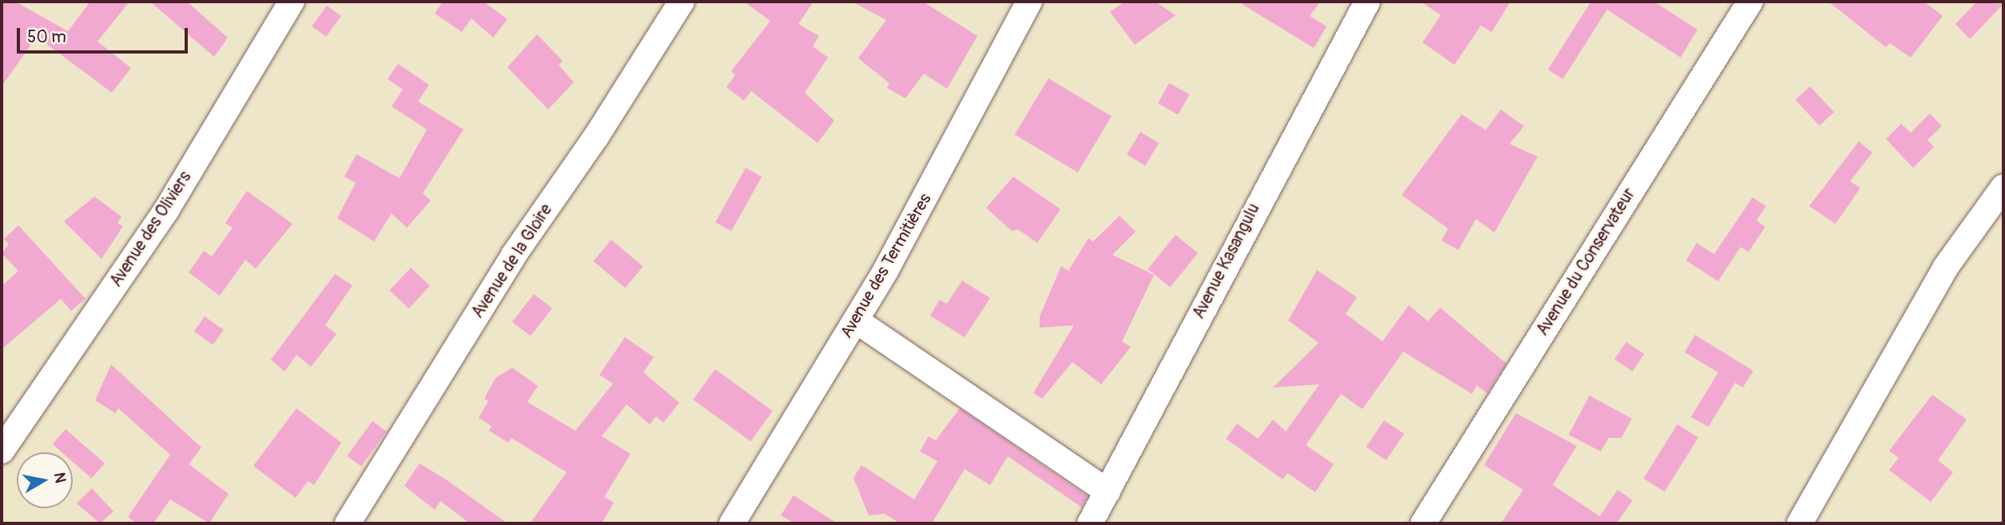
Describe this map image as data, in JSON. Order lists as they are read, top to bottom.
{
  "streets": {
    "street": [
      "Avenue des Oliviers",
      "Avenue de la Gloire",
      "Avenue Kasangulu",
      "Avenue du Conservateur",
      "Avenue des Termitières"
    ]
  },
  "scale_bar": "50 m",
  "north": "right"
}
